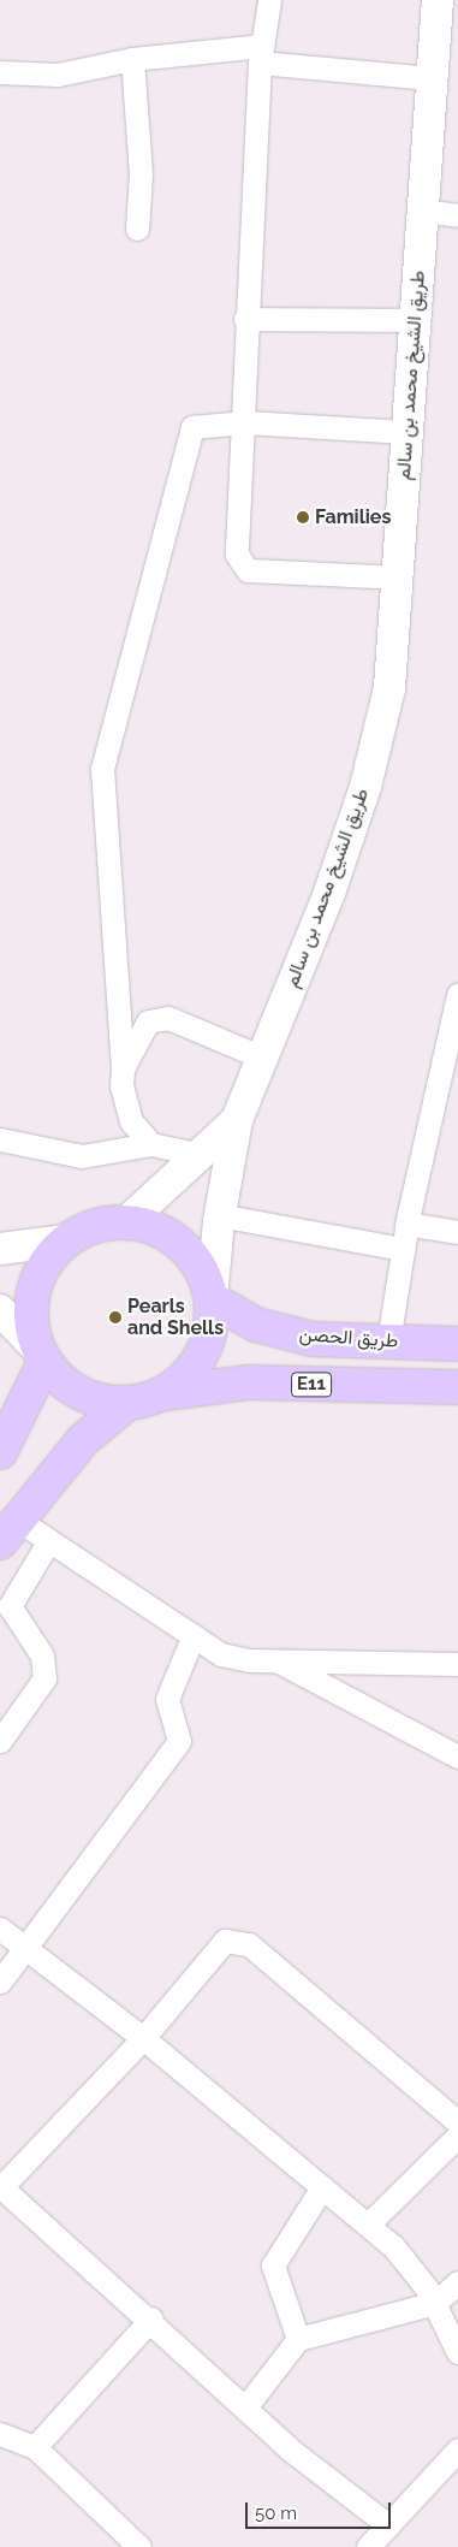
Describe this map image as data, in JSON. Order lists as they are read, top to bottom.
{
  "streets": {
    "main road": ["طريق الحصن", "E11"],
    "street": ["طريق الشيخ محمد بن سالم"]
  },
  "crossings": [
    ["طريق الشيخ محمد بن سالم", "طريق الحصن"],
    ["طريق الشيخ محمد بن سالم", "E11"],
    ["طريق الحصن", "E11"]
  ],
  "places": ["Families", "Pearls and Shells"],
  "scale_bar": "50 m"
}
